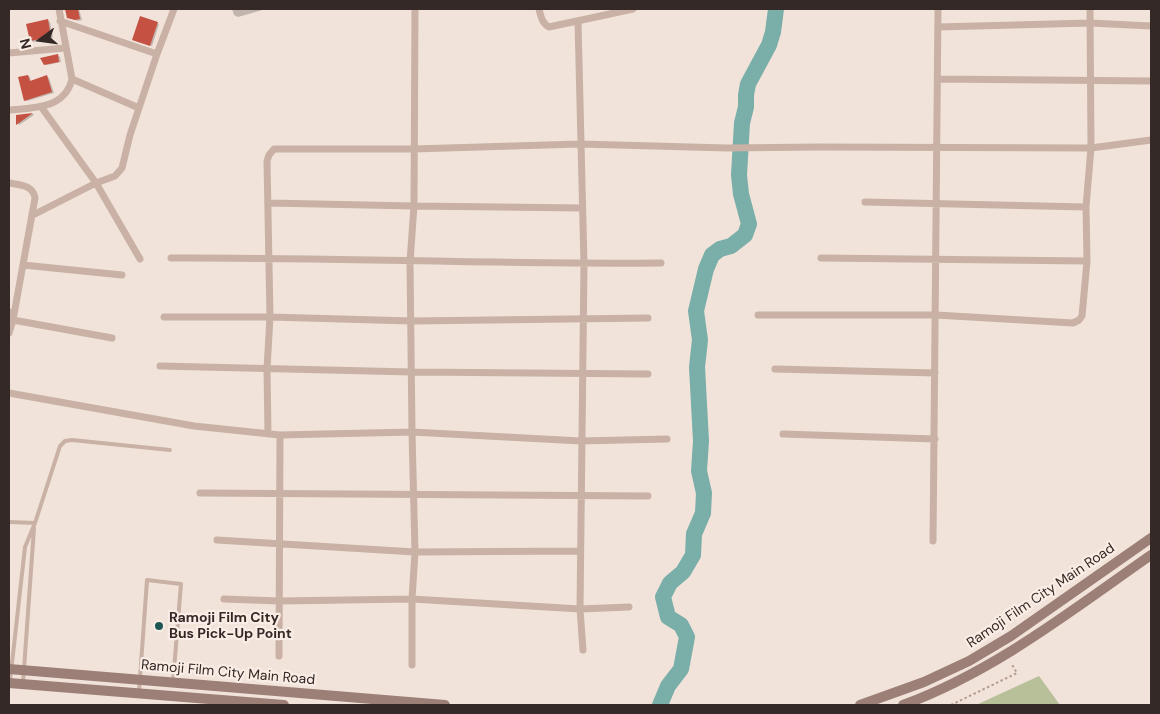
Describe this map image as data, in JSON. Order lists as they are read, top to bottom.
{
  "streets": {
    "street": ["Ramoji Film City Main Road"]
  },
  "places": ["Ramoji Film City Bus Pick-Up Point"],
  "north": "left"
}
